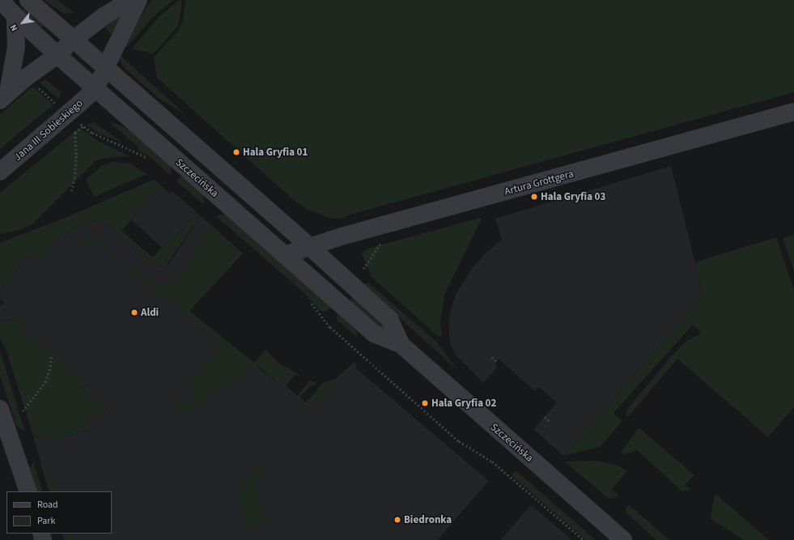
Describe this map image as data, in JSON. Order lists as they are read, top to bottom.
{
  "streets": {
    "street": ["Jana III Sobieskiego", "Szczecińska", "Artura Grottgera"]
  },
  "crossings": [
    ["Jana III Sobieskiego", "Szczecińska"],
    ["Szczecińska", "Artura Grottgera"]
  ],
  "places": [
    "Hala Gryfia 01",
    "Hala Gryfia 03",
    "Aldi",
    "Hala Gryfia 02",
    "Biedronka"
  ],
  "legend": ["Road", "Park"],
  "north": "bottom left"
}
